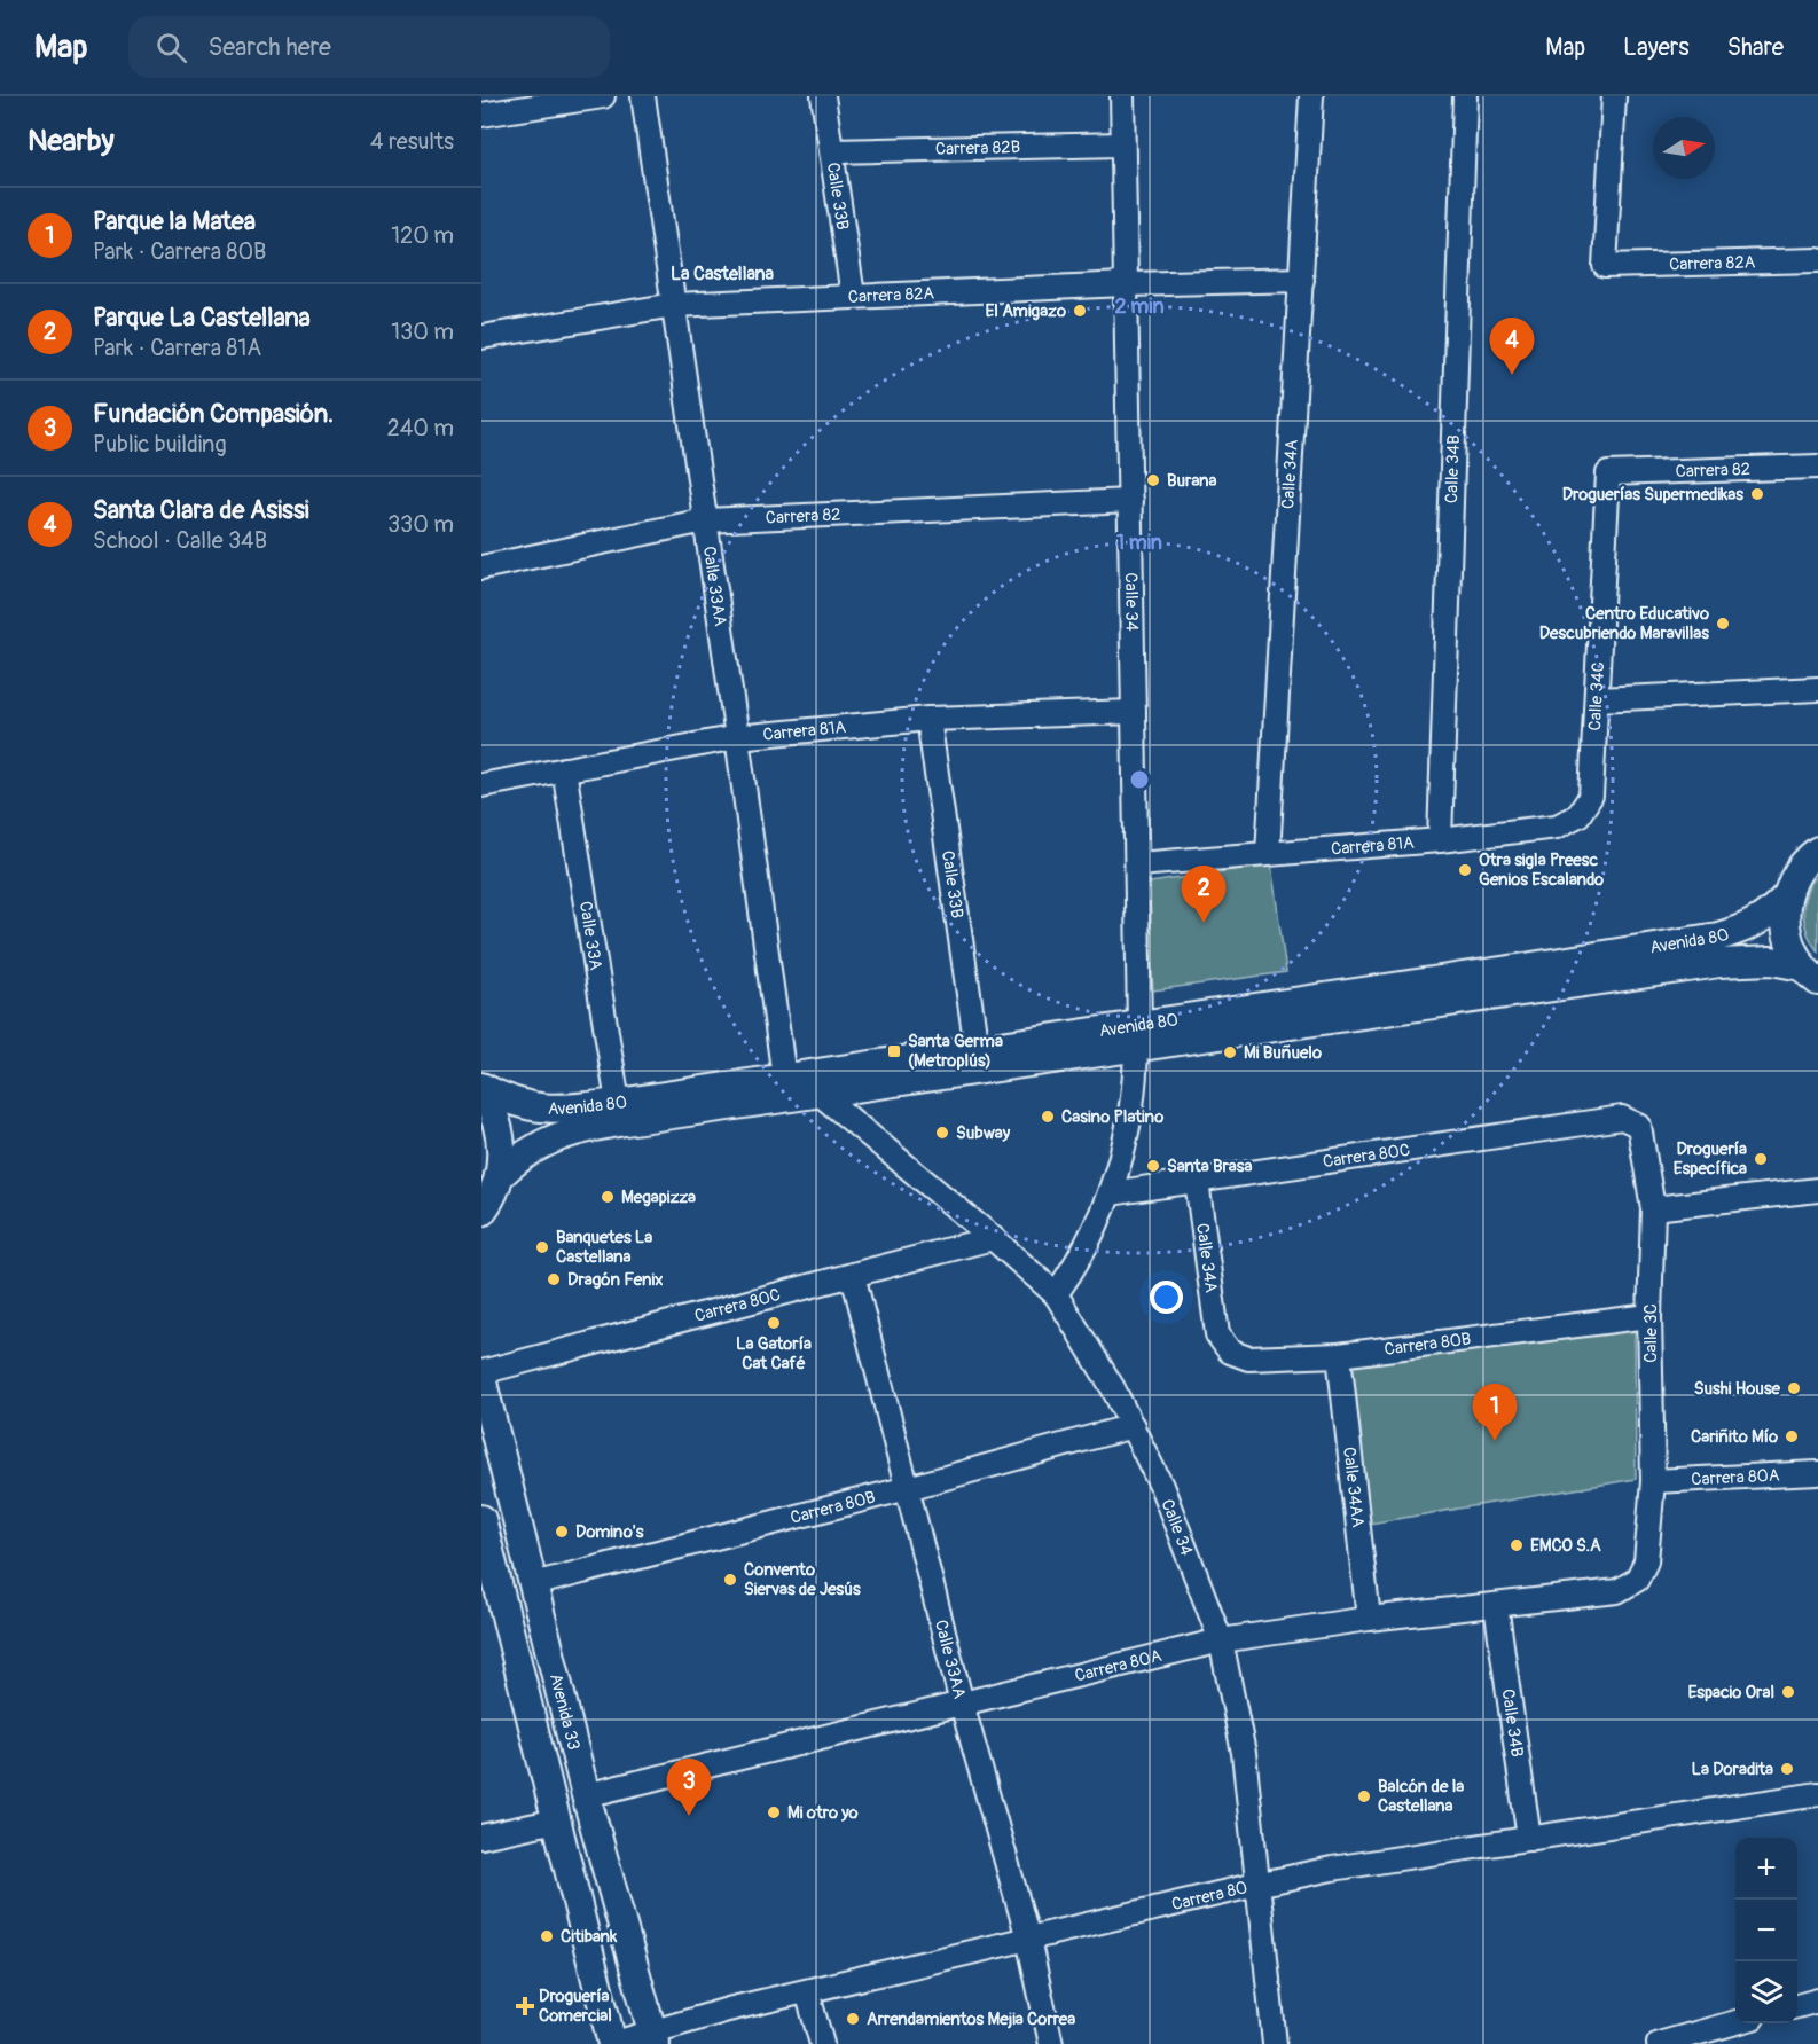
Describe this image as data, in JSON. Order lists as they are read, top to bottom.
{
  "streets": {
    "main road": ["Avenida 80", "Avenida 33"],
    "street": [
      "Carrera 82B",
      "Calle 33B",
      "Carrera 82A",
      "Calle 34B",
      "Carrera 82",
      "Calle 34A",
      "Calle 33AA",
      "Calle 34",
      "Calle 34C",
      "Carrera 81A",
      "Calle 33A",
      "Carrera 80C",
      "Calle 3C",
      "Carrera 80B",
      "Carrera 80A",
      "Calle 34AA",
      "Carrera 80"
    ]
  },
  "crossings": [
    ["Carrera 82B", "Calle 33B"],
    ["Carrera 82B", "Calle 34"],
    ["Calle 33B", "Carrera 82A"],
    ["Calle 33B", "Carrera 81A"],
    ["Calle 33B", "Avenida 80"],
    ["Carrera 82A", "Calle 34A"],
    ["Carrera 82A", "Calle 33AA"],
    ["Carrera 82A", "Calle 34"],
    ["Calle 34B", "Carrera 81A"],
    ["Calle 34B", "Carrera 80A"],
    ["Calle 34B", "Carrera 80"],
    ["Carrera 82", "Calle 33AA"],
    ["Carrera 82", "Calle 34"],
    ["Carrera 82", "Calle 34C"],
    ["Calle 34A", "Carrera 81A"],
    ["Calle 34A", "Carrera 80C"],
    ["Calle 34A", "Carrera 80B"],
    ["Calle 33AA", "Carrera 81A"],
    ["Calle 33AA", "Avenida 80"],
    ["Calle 33AA", "Carrera 80C"],
    ["Calle 33AA", "Carrera 80B"],
    ["Calle 33AA", "Carrera 80A"],
    ["Calle 33AA", "Carrera 80"],
    ["Calle 34", "Carrera 81A"],
    ["Calle 34", "Avenida 80"],
    ["Calle 34", "Carrera 80C"],
    ["Calle 34", "Carrera 80B"],
    ["Calle 34", "Carrera 80A"],
    ["Calle 34", "Carrera 80"],
    ["Calle 34C", "Carrera 81A"],
    ["Carrera 81A", "Calle 33A"],
    ["Calle 33A", "Avenida 80"],
    ["Carrera 80C", "Calle 3C"],
    ["Calle 3C", "Carrera 80B"],
    ["Calle 3C", "Carrera 80A"],
    ["Carrera 80B", "Calle 34AA"],
    ["Carrera 80B", "Avenida 33"],
    ["Carrera 80A", "Calle 34AA"],
    ["Carrera 80A", "Avenida 33"],
    ["Avenida 33", "Carrera 80"]
  ],
  "districts": ["La Castellana"],
  "places": {
    "other": [
      "El Amigazo",
      "Burana",
      "Droguerías Supermedikas",
      "Centro Educativo Descubriendo Maravillas",
      "Otra sigla Preesc Genios Escalando",
      "Mi Buñuelo",
      "Casino Platino",
      "Subway",
      "Droguería Específica",
      "Santa Brasa",
      "Megapizza",
      "Banquetes La Castellana",
      "Dragón Fenix",
      "La Gatoría Cat Café",
      "Sushi House",
      "Cariñito Mío",
      "Domino's",
      "EMCO S.A",
      "Convento Siervas de Jesús",
      "Espacio Oral",
      "La Doradita",
      "Balcón de la Castellana",
      "Mi otro yo",
      "Citibank",
      "Arrendamientos Mejia Correa"
    ],
    "transit": ["Santa Germa (Metroplús)"],
    "health": ["Droguería Comercial"]
  },
  "north": "right",
  "page": {
    "header": "Map",
    "search": "Search here",
    "nav": ["Map", "Layers", "Share"],
    "heading": ["Nearby", "4 results"],
    "list": [
      {
        "mark": "1",
        "name": "Parque la Matea",
        "note": "Park · Carrera 80B",
        "value": "120 m"
      },
      {
        "mark": "2",
        "name": "Parque La Castellana",
        "note": "Park · Carrera 81A",
        "value": "130 m"
      },
      {
        "mark": "3",
        "name": "Fundación Compasión.",
        "note": "Public building",
        "value": "240 m"
      },
      {
        "mark": "4",
        "name": "Santa Clara de Asissi",
        "note": "School · Calle 34B",
        "value": "330 m"
      }
    ],
    "pins": [
      "4",
      "2",
      "1",
      "3"
    ],
    "map_buttons": ["+", "−"]
  },
  "rings": ["2 min", "1 min"]
}
